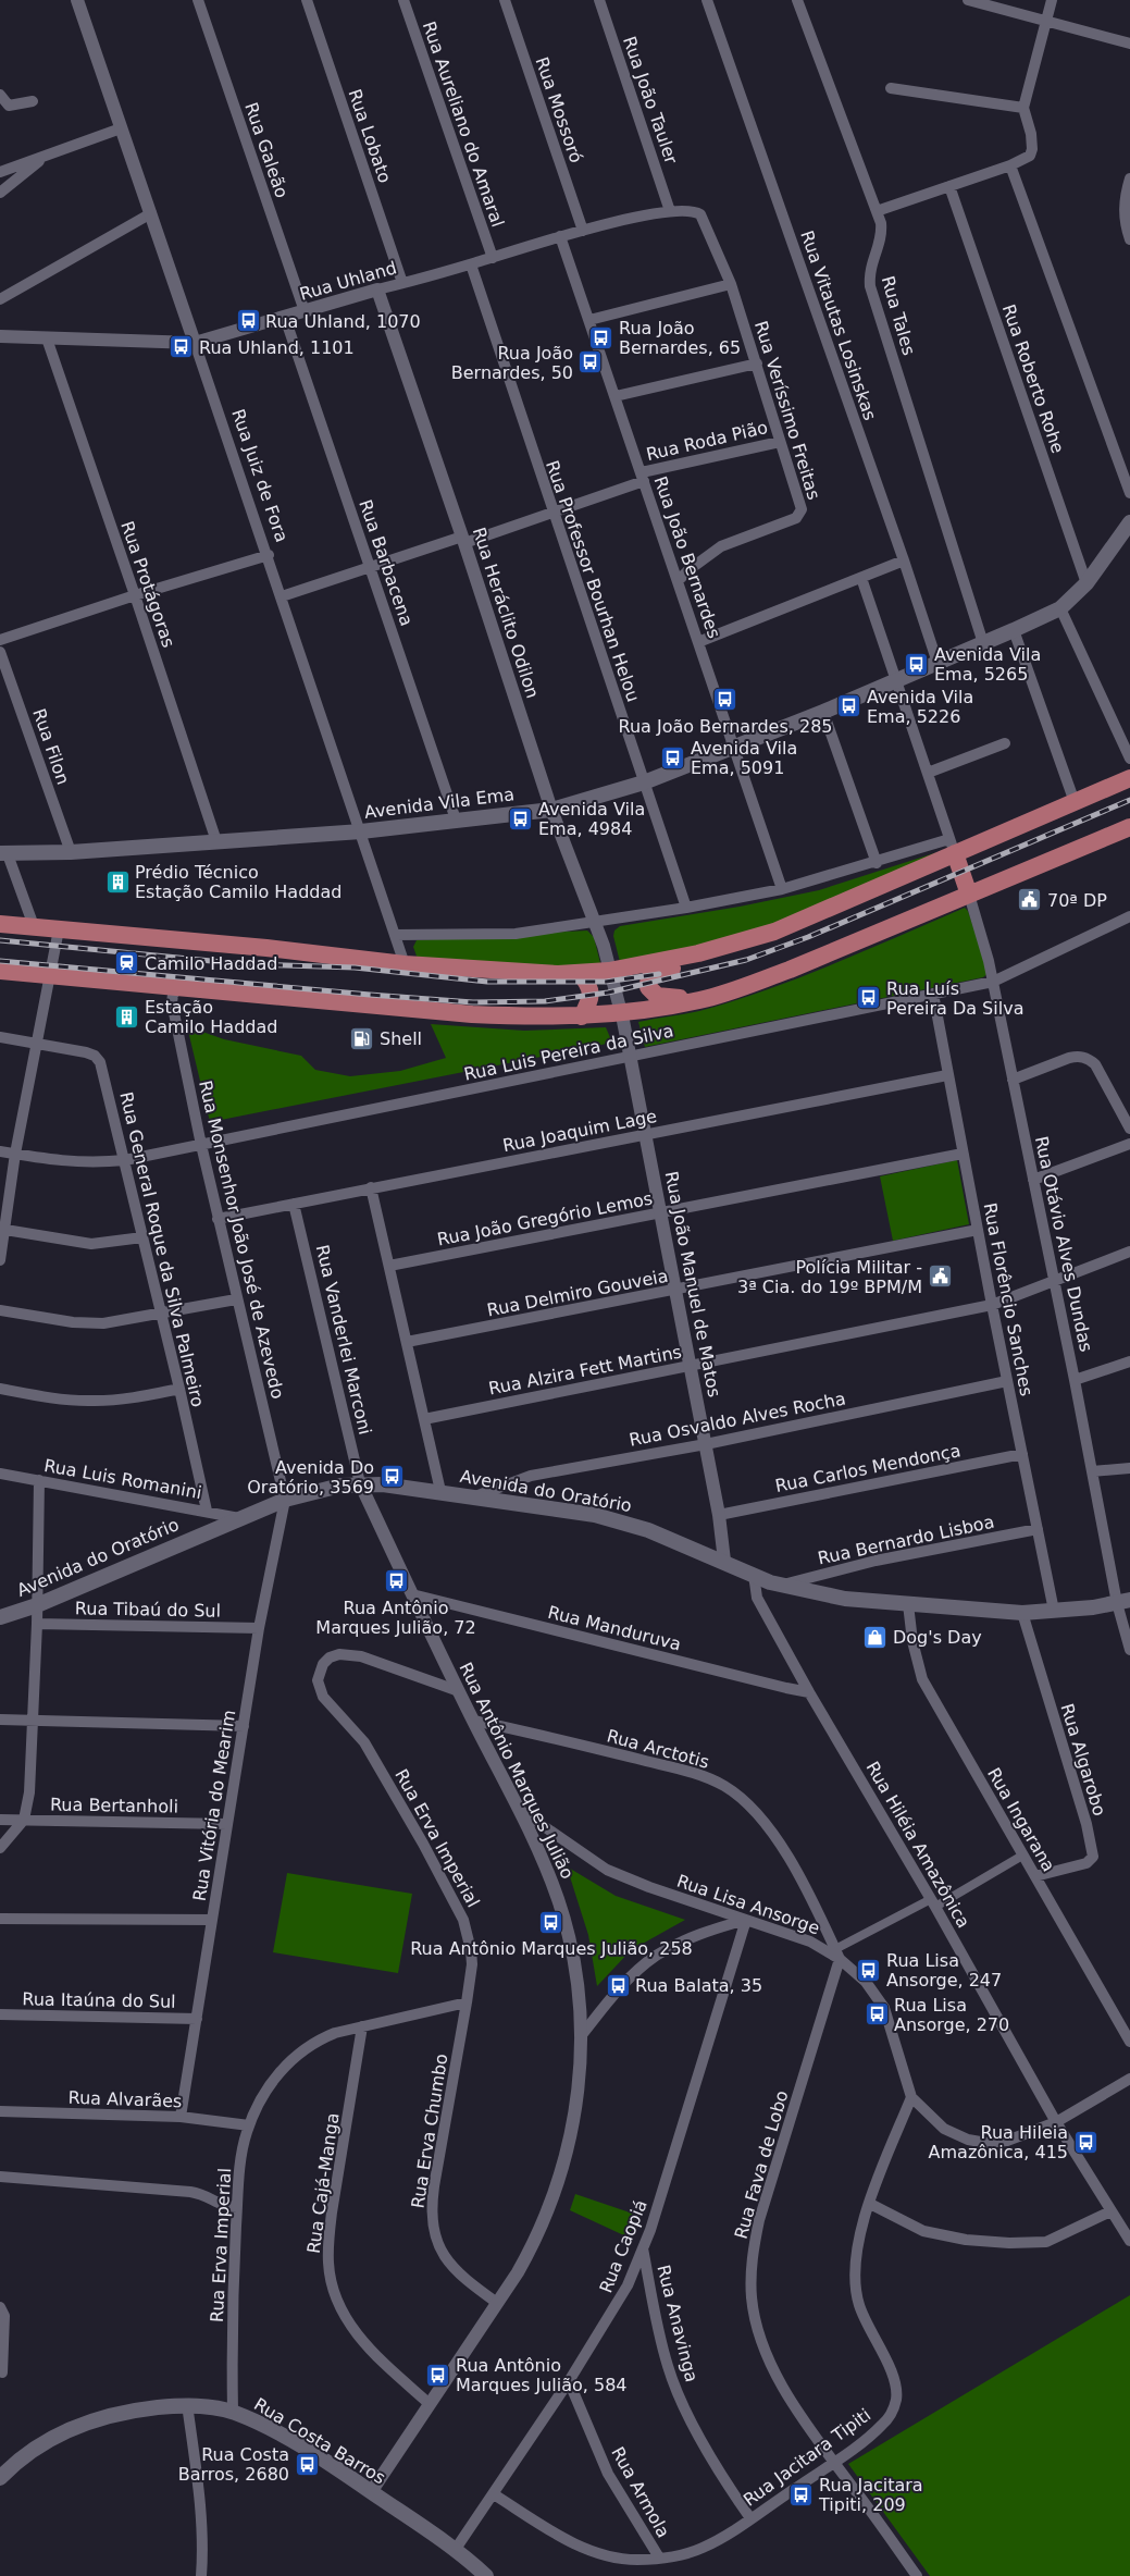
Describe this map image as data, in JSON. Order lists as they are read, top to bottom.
{
  "streets": {
    "main road": ["Avenida Vila Ema", "Avenida do Oratório", "Rua Costa Barros"],
    "street": [
      "Rua João Tauler",
      "Rua Mossoró",
      "Rua Aureliano do Amaral",
      "Rua Lobato",
      "Rua Galeão",
      "Rua Uhland",
      "Rua Tales",
      "Rua Vitautas Losinskas",
      "Rua Roberto Rohe",
      "Rua Veríssimo Freitas",
      "Rua Roda Pião",
      "Rua Juiz de Fora",
      "Rua João Bernardes",
      "Rua Barbacena",
      "Rua Professor Bourhan Helou",
      "Rua Protágoras",
      "Rua Heráclito Odilon",
      "Rua Filon",
      "Rua Luis Pereira da Silva",
      "Rua Joaquim Lage",
      "Rua João Gregório Lemos",
      "Rua Monsenhor João José de Azevedo",
      "Rua Otávio Alves Dundas",
      "Rua General Roque da Silva Palmeiro",
      "Rua João Manuel de Matos",
      "Rua Delmiro Gouveia",
      "Rua Florêncio Sanches",
      "Rua Vanderlei Marconi",
      "Rua Alzira Fett Martins",
      "Rua Osvaldo Alves Rocha",
      "Rua Carlos Mendonça",
      "Rua Luis Romanini",
      "Rua Bernardo Lisboa",
      "Rua Tibaú do Sul",
      "Rua Manduruva",
      "Rua Arctotis",
      "Rua Algarobo",
      "Rua Antônio Marques Julião",
      "Rua Bertanholi",
      "Rua Vitória do Mearim",
      "Rua Ingarana",
      "Rua Erva Imperial",
      "Rua Hiléia Amazônica",
      "Rua Lisa Ansorge",
      "Rua Itaúna do Sul",
      "Rua Alvarães",
      "Rua Erva Chumbo",
      "Rua Fava de Lobo",
      "Rua Cajá-Manga",
      "Rua Caopiá",
      "Rua Anavinga",
      "Rua Jacitara Tipiti",
      "Rua Armola"
    ]
  },
  "crossings": [
    ["Rua João Tauler", "Rua Uhland"],
    ["Rua Mossoró", "Rua Uhland"],
    ["Rua Aureliano do Amaral", "Rua Uhland"],
    ["Rua Lobato", "Rua Uhland"],
    ["Rua Galeão", "Rua Uhland"],
    ["Rua Uhland", "Rua Veríssimo Freitas"],
    ["Rua Uhland", "Rua Juiz de Fora"],
    ["Rua Uhland", "Rua João Bernardes"],
    ["Rua Uhland", "Rua Barbacena"],
    ["Rua Uhland", "Rua Professor Bourhan Helou"],
    ["Rua Uhland", "Rua Protágoras"],
    ["Rua Uhland", "Rua Heráclito Odilon"],
    ["Rua Tales", "Avenida Vila Ema"],
    ["Rua Vitautas Losinskas", "Avenida Vila Ema"],
    ["Rua Roberto Rohe", "Avenida Vila Ema"],
    ["Rua Veríssimo Freitas", "Rua Roda Pião"],
    ["Rua Veríssimo Freitas", "Rua João Bernardes"],
    ["Rua Roda Pião", "Rua Juiz de Fora"],
    ["Rua Roda Pião", "Rua João Bernardes"],
    ["Rua Roda Pião", "Rua Barbacena"],
    ["Rua Roda Pião", "Rua Professor Bourhan Helou"],
    ["Rua Roda Pião", "Rua Heráclito Odilon"],
    ["Rua Juiz de Fora", "Avenida Vila Ema"],
    ["Rua João Bernardes", "Avenida Vila Ema"],
    ["Rua Barbacena", "Avenida Vila Ema"],
    ["Rua Professor Bourhan Helou", "Avenida Vila Ema"],
    ["Rua Protágoras", "Avenida Vila Ema"],
    ["Rua Heráclito Odilon", "Avenida Vila Ema"],
    ["Rua Heráclito Odilon", "Rua João Manuel de Matos"],
    ["Rua Filon", "Avenida Vila Ema"],
    ["Rua Luis Pereira da Silva", "Rua Monsenhor João José de Azevedo"],
    ["Rua Luis Pereira da Silva", "Rua Otávio Alves Dundas"],
    ["Rua Luis Pereira da Silva", "Rua General Roque da Silva Palmeiro"],
    ["Rua Luis Pereira da Silva", "Rua João Manuel de Matos"],
    ["Rua Luis Pereira da Silva", "Rua Florêncio Sanches"],
    ["Rua Joaquim Lage", "Rua Monsenhor João José de Azevedo"],
    ["Rua Joaquim Lage", "Rua João Manuel de Matos"],
    ["Rua Joaquim Lage", "Rua Florêncio Sanches"],
    ["Rua Joaquim Lage", "Rua Vanderlei Marconi"],
    ["Rua João Gregório Lemos", "Rua João Manuel de Matos"],
    ["Rua João Gregório Lemos", "Rua Florêncio Sanches"],
    ["Rua Monsenhor João José de Azevedo", "Avenida do Oratório"],
    ["Rua Monsenhor João José de Azevedo", "Rua Vitória do Mearim"],
    ["Rua Otávio Alves Dundas", "Rua Alzira Fett Martins"],
    ["Rua Otávio Alves Dundas", "Avenida do Oratório"],
    ["Rua General Roque da Silva Palmeiro", "Rua Luis Romanini"],
    ["Rua João Manuel de Matos", "Rua Delmiro Gouveia"],
    ["Rua João Manuel de Matos", "Rua Alzira Fett Martins"],
    ["Rua João Manuel de Matos", "Rua Osvaldo Alves Rocha"],
    ["Rua João Manuel de Matos", "Rua Carlos Mendonça"],
    ["Rua João Manuel de Matos", "Avenida do Oratório"],
    ["Rua Delmiro Gouveia", "Rua Florêncio Sanches"],
    ["Rua Florêncio Sanches", "Rua Alzira Fett Martins"],
    ["Rua Florêncio Sanches", "Rua Osvaldo Alves Rocha"],
    ["Rua Florêncio Sanches", "Rua Carlos Mendonça"],
    ["Rua Florêncio Sanches", "Avenida do Oratório"],
    ["Rua Florêncio Sanches", "Rua Bernardo Lisboa"],
    ["Rua Vanderlei Marconi", "Avenida do Oratório"],
    ["Rua Vanderlei Marconi", "Rua Antônio Marques Julião"],
    ["Rua Osvaldo Alves Rocha", "Avenida do Oratório"],
    ["Rua Luis Romanini", "Avenida do Oratório"],
    ["Avenida do Oratório", "Rua Bernardo Lisboa"],
    ["Avenida do Oratório", "Rua Algarobo"],
    ["Avenida do Oratório", "Rua Antônio Marques Julião"],
    ["Avenida do Oratório", "Rua Vitória do Mearim"],
    ["Avenida do Oratório", "Rua Ingarana"],
    ["Avenida do Oratório", "Rua Hiléia Amazônica"],
    ["Rua Tibaú do Sul", "Rua Vitória do Mearim"],
    ["Rua Manduruva", "Rua Antônio Marques Julião"],
    ["Rua Manduruva", "Rua Hiléia Amazônica"],
    ["Rua Arctotis", "Rua Antônio Marques Julião"],
    ["Rua Arctotis", "Rua Lisa Ansorge"],
    ["Rua Arctotis", "Rua Fava de Lobo"],
    ["Rua Algarobo", "Rua Ingarana"],
    ["Rua Antônio Marques Julião", "Rua Erva Imperial"],
    ["Rua Antônio Marques Julião", "Rua Lisa Ansorge"],
    ["Rua Antônio Marques Julião", "Rua Erva Chumbo"],
    ["Rua Antônio Marques Julião", "Rua Cajá-Manga"],
    ["Rua Antônio Marques Julião", "Rua Costa Barros"],
    ["Rua Bertanholi", "Rua Vitória do Mearim"],
    ["Rua Vitória do Mearim", "Rua Itaúna do Sul"],
    ["Rua Vitória do Mearim", "Rua Alvarães"],
    ["Rua Erva Imperial", "Rua Alvarães"],
    ["Rua Erva Imperial", "Rua Erva Chumbo"],
    ["Rua Erva Imperial", "Rua Cajá-Manga"],
    ["Rua Erva Imperial", "Rua Costa Barros"],
    ["Rua Hiléia Amazônica", "Rua Lisa Ansorge"],
    ["Rua Lisa Ansorge", "Rua Fava de Lobo"],
    ["Rua Lisa Ansorge", "Rua Caopiá"],
    ["Rua Lisa Ansorge", "Rua Jacitara Tipiti"],
    ["Rua Fava de Lobo", "Rua Jacitara Tipiti"],
    ["Rua Caopiá", "Rua Anavinga"],
    ["Rua Caopiá", "Rua Costa Barros"],
    ["Rua Caopiá", "Rua Jacitara Tipiti"],
    ["Rua Caopiá", "Rua Armola"],
    ["Rua Anavinga", "Rua Jacitara Tipiti"],
    ["Rua Jacitara Tipiti", "Rua Armola"]
  ],
  "places": {
    "bus stop": [
      "Rua Uhland, 1070",
      "Rua João Bernardes, 65",
      "Rua Uhland, 1101",
      "Rua João Bernardes, 50",
      "Avenida Vila Ema, 5265",
      "Rua João Bernardes, 285",
      "Avenida Vila Ema, 5226",
      "Avenida Vila Ema, 5091",
      "Avenida Vila Ema, 4984",
      "Rua Luís Pereira Da Silva",
      "Avenida Do Oratório, 3569",
      "Rua Antônio Marques Julião, 72",
      "Rua Antônio Marques Julião, 258",
      "Rua Lisa Ansorge, 247",
      "Rua Balata, 35",
      "Rua Lisa Ansorge, 270",
      "Rua Hileia Amazônica, 415",
      "Rua Antônio Marques Julião, 584",
      "Rua Costa Barros, 2680",
      "Rua Jacitara Tipiti, 209"
    ],
    "building": ["Prédio Técnico Estação Camilo Haddad", "Estação Camilo Haddad"],
    "public building": ["70ª DP", "Polícia Militar - 3ª Cia. do 19º BPM/M"],
    "station": ["Camilo Haddad"],
    "fuel station": ["Shell"],
    "shop": ["Dog's Day"]
  }
}
